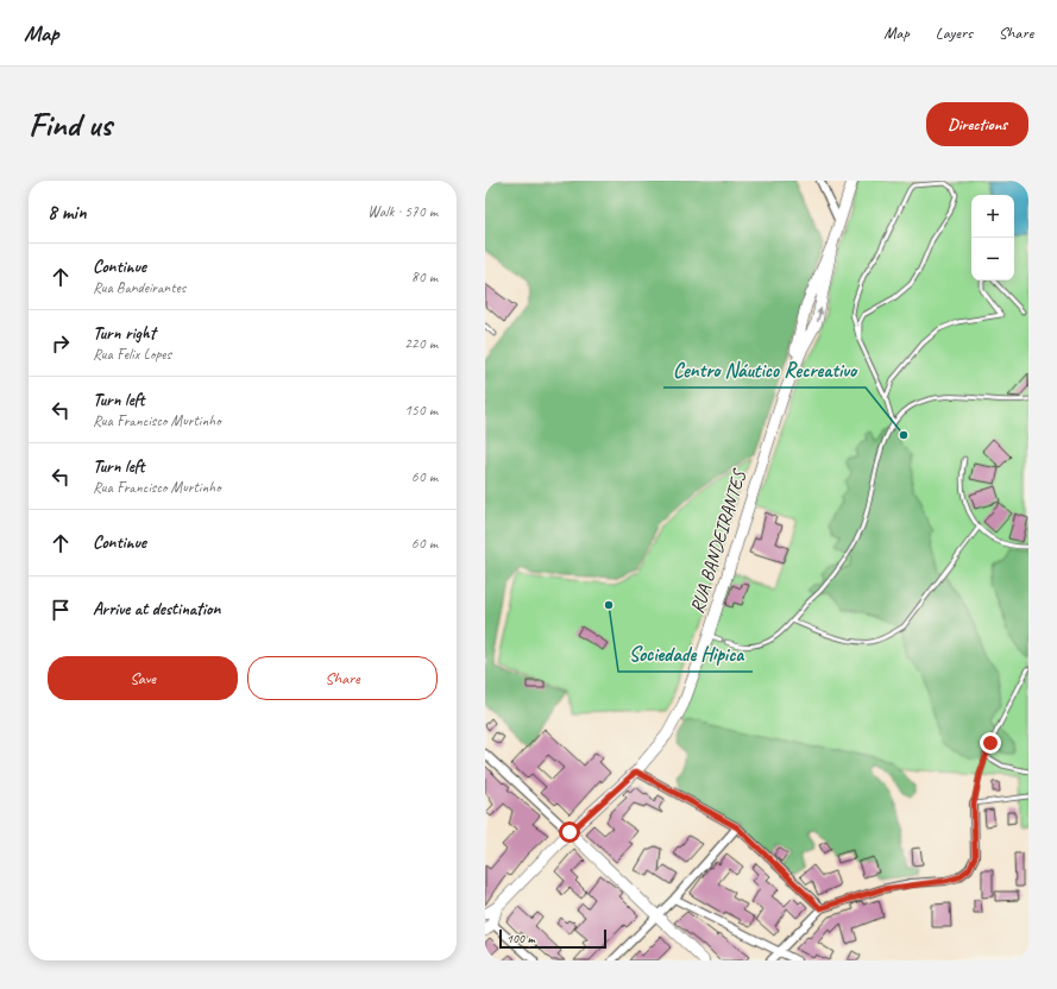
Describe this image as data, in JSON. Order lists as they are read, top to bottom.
{
  "streets": {
    "street": ["RUA BANDEIRANTES"]
  },
  "places": ["Centro Náutico Recreativo", "Sociedade Hipica"],
  "scale_bar": "100 m",
  "page": {
    "header": "Map",
    "nav": ["Map", "Layers", "Share"],
    "buttons": [
      "Directions",
      ["Save", "Share"]
    ],
    "title": "Find us",
    "heading": ["8 min", "Walk · 570 m"],
    "map_buttons": ["+", "−"],
    "list": [
      ["Continue", "Rua Bandeirantes", "80 m"],
      ["Turn right", "Rua Felix Lopes", "220 m"],
      ["Turn left", "Rua Francisco Murtinho", "150 m"],
      ["Turn left", "Rua Francisco Murtinho", "60 m"],
      ["Continue", "60 m"],
      "Arrive at destination"
    ],
    "scale": "100 m"
  }
}
